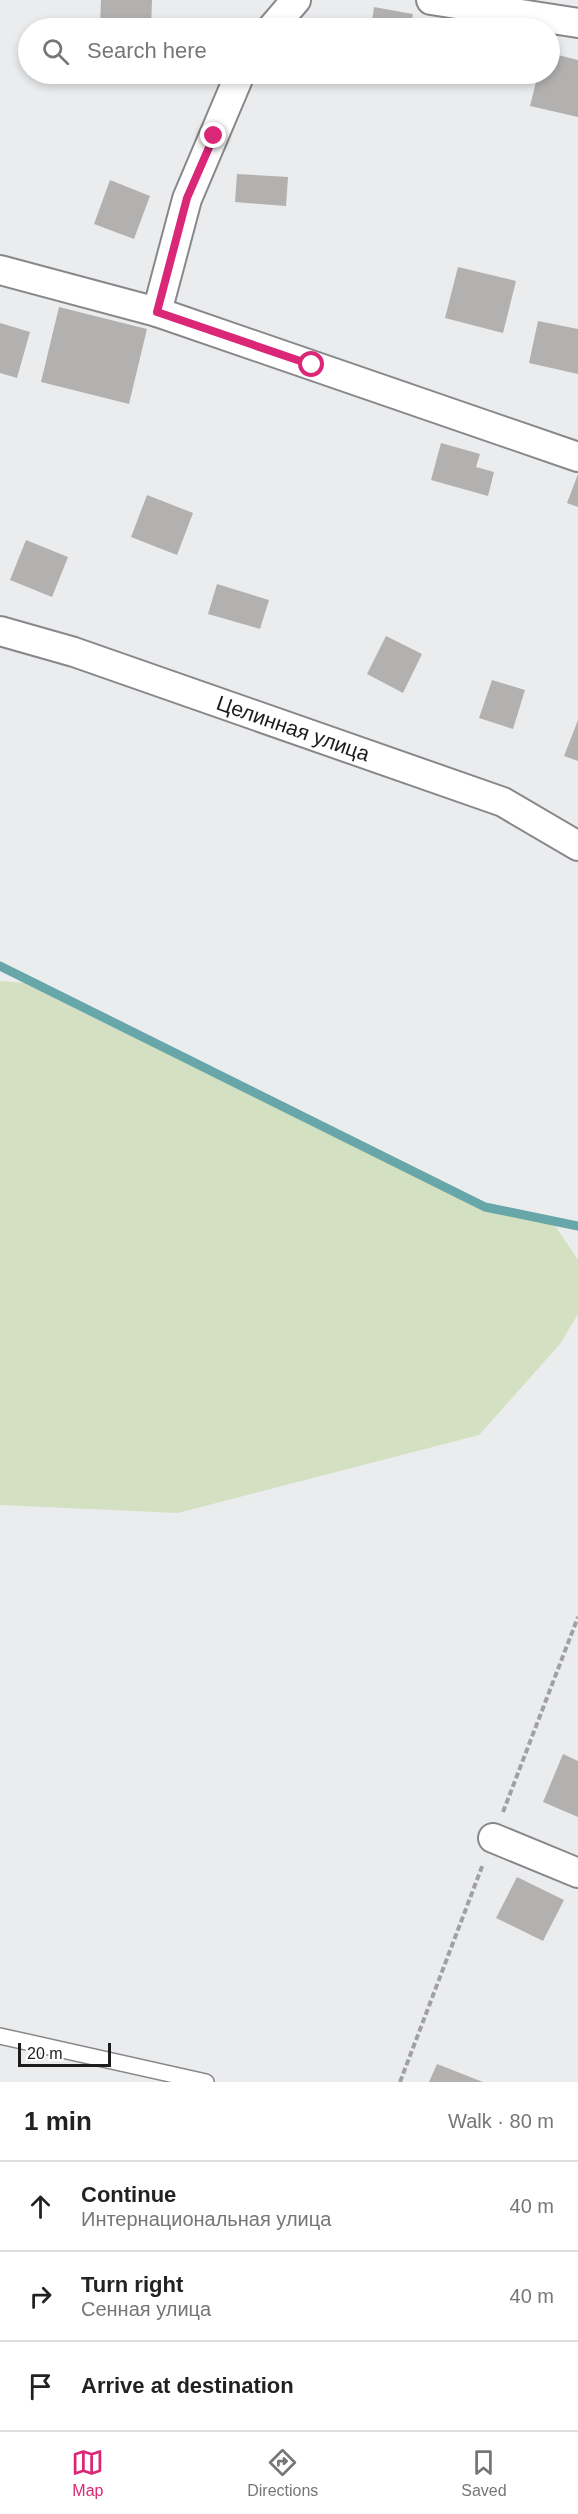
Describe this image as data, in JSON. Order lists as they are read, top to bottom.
{
  "streets": {
    "street": ["Целинная улица"]
  },
  "scale_bar": "20 m",
  "page": {
    "search": "Search here",
    "scale": "20 m",
    "heading": ["1 min", "Walk · 80 m"],
    "list": [
      ["Continue", "Интернациональная улица", "40 m"],
      ["Turn right", "Сенная улица", "40 m"],
      "Arrive at destination"
    ],
    "nav": ["Map", "Directions", "Saved"]
  }
}
